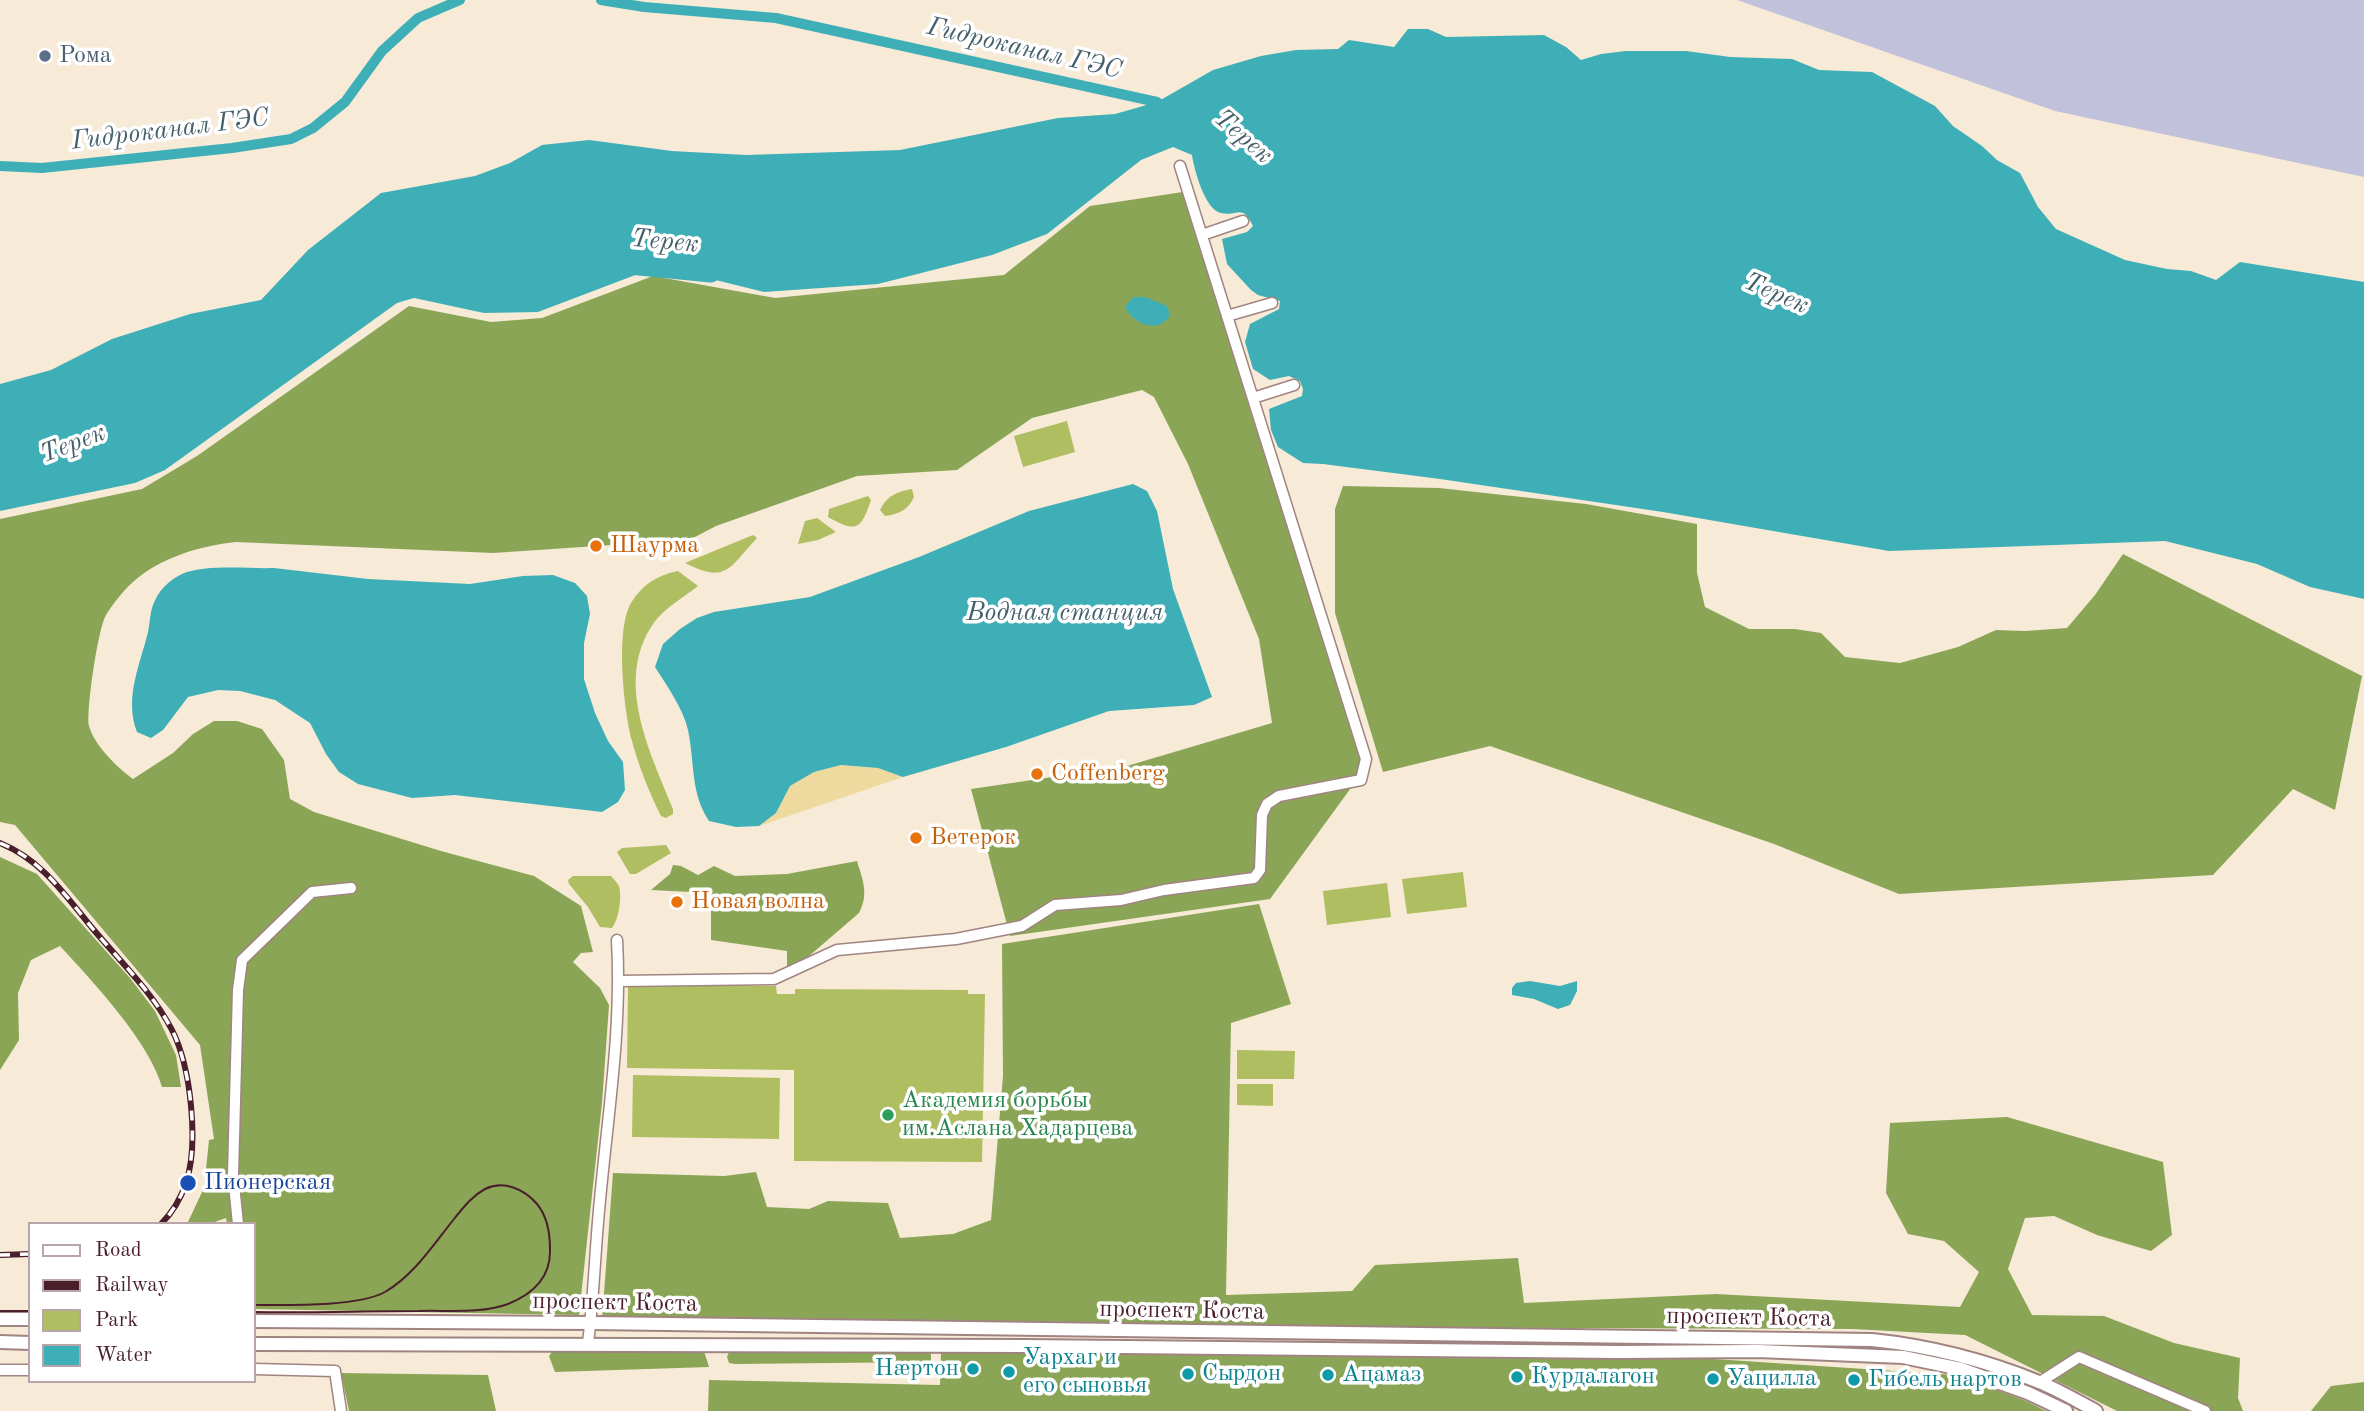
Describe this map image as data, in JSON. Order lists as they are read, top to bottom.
{
  "streets": {
    "main road": ["проспект Коста"]
  },
  "water": ["Гидроканал ГЭС", "Терек", "Водная станция"],
  "places": [
    "Рома",
    "Шаурма",
    "Coffenberg",
    "Ветерок",
    "Новая волна",
    "Академия борьбы им.Аслана Хадарцева",
    "Пионерская",
    "Нæртон",
    "Уархаг и его сыновья",
    "Сырдон",
    "Ацамаз",
    "Курдалагон",
    "Уацилла",
    "Гибель нартов"
  ],
  "legend": [
    "Road",
    "Railway",
    "Park",
    "Water"
  ]
}
